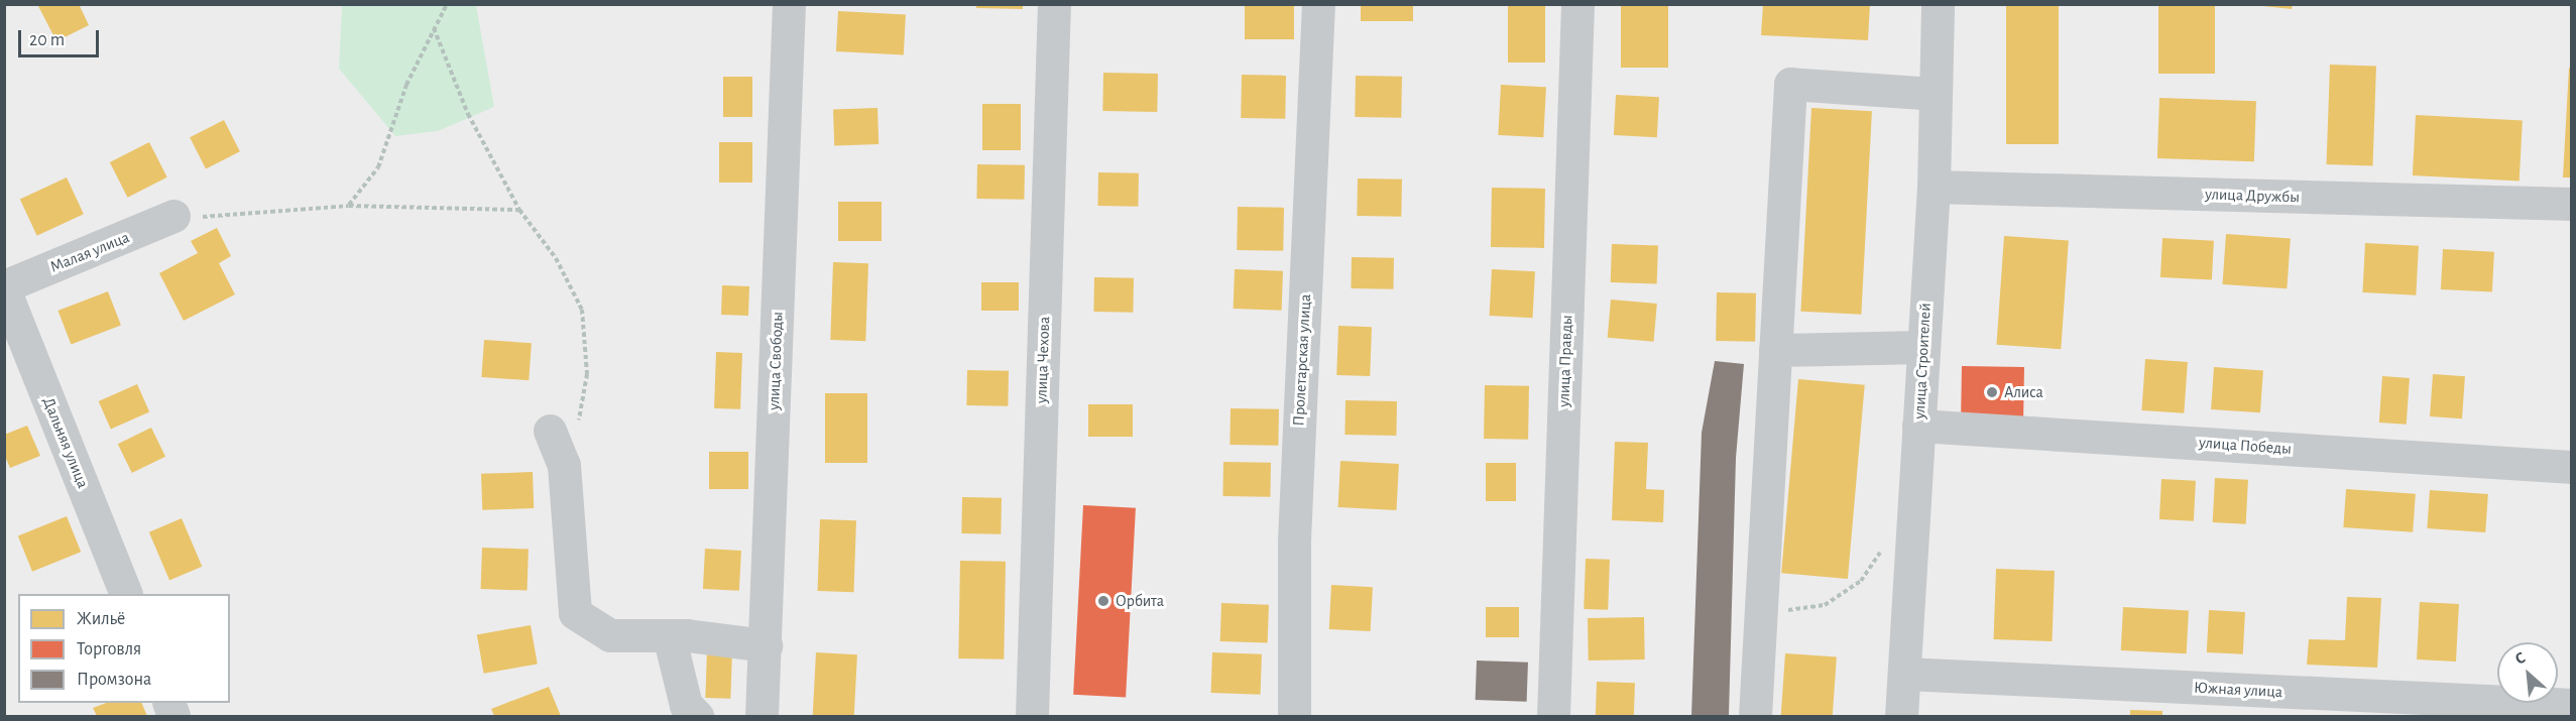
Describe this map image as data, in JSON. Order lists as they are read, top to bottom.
{
  "streets": {
    "street": [
      "улица Дружбы",
      "Малая улица",
      "улица Чехова",
      "Пролетарская улица",
      "улица Свободы",
      "улица Правды",
      "улица Строителей",
      "Дальняя улица",
      "улица Победы",
      "Южная улица"
    ]
  },
  "crossings": [
    ["улица Дружбы", "улица Строителей"],
    ["Малая улица", "Дальняя улица"],
    ["улица Строителей", "улица Победы"],
    ["улица Строителей", "Южная улица"]
  ],
  "places": ["Алиса", "Орбита"],
  "legend": ["Жильё", "Торговля", "Промзона"],
  "scale_bar": "20 m",
  "north": "top left"
}
